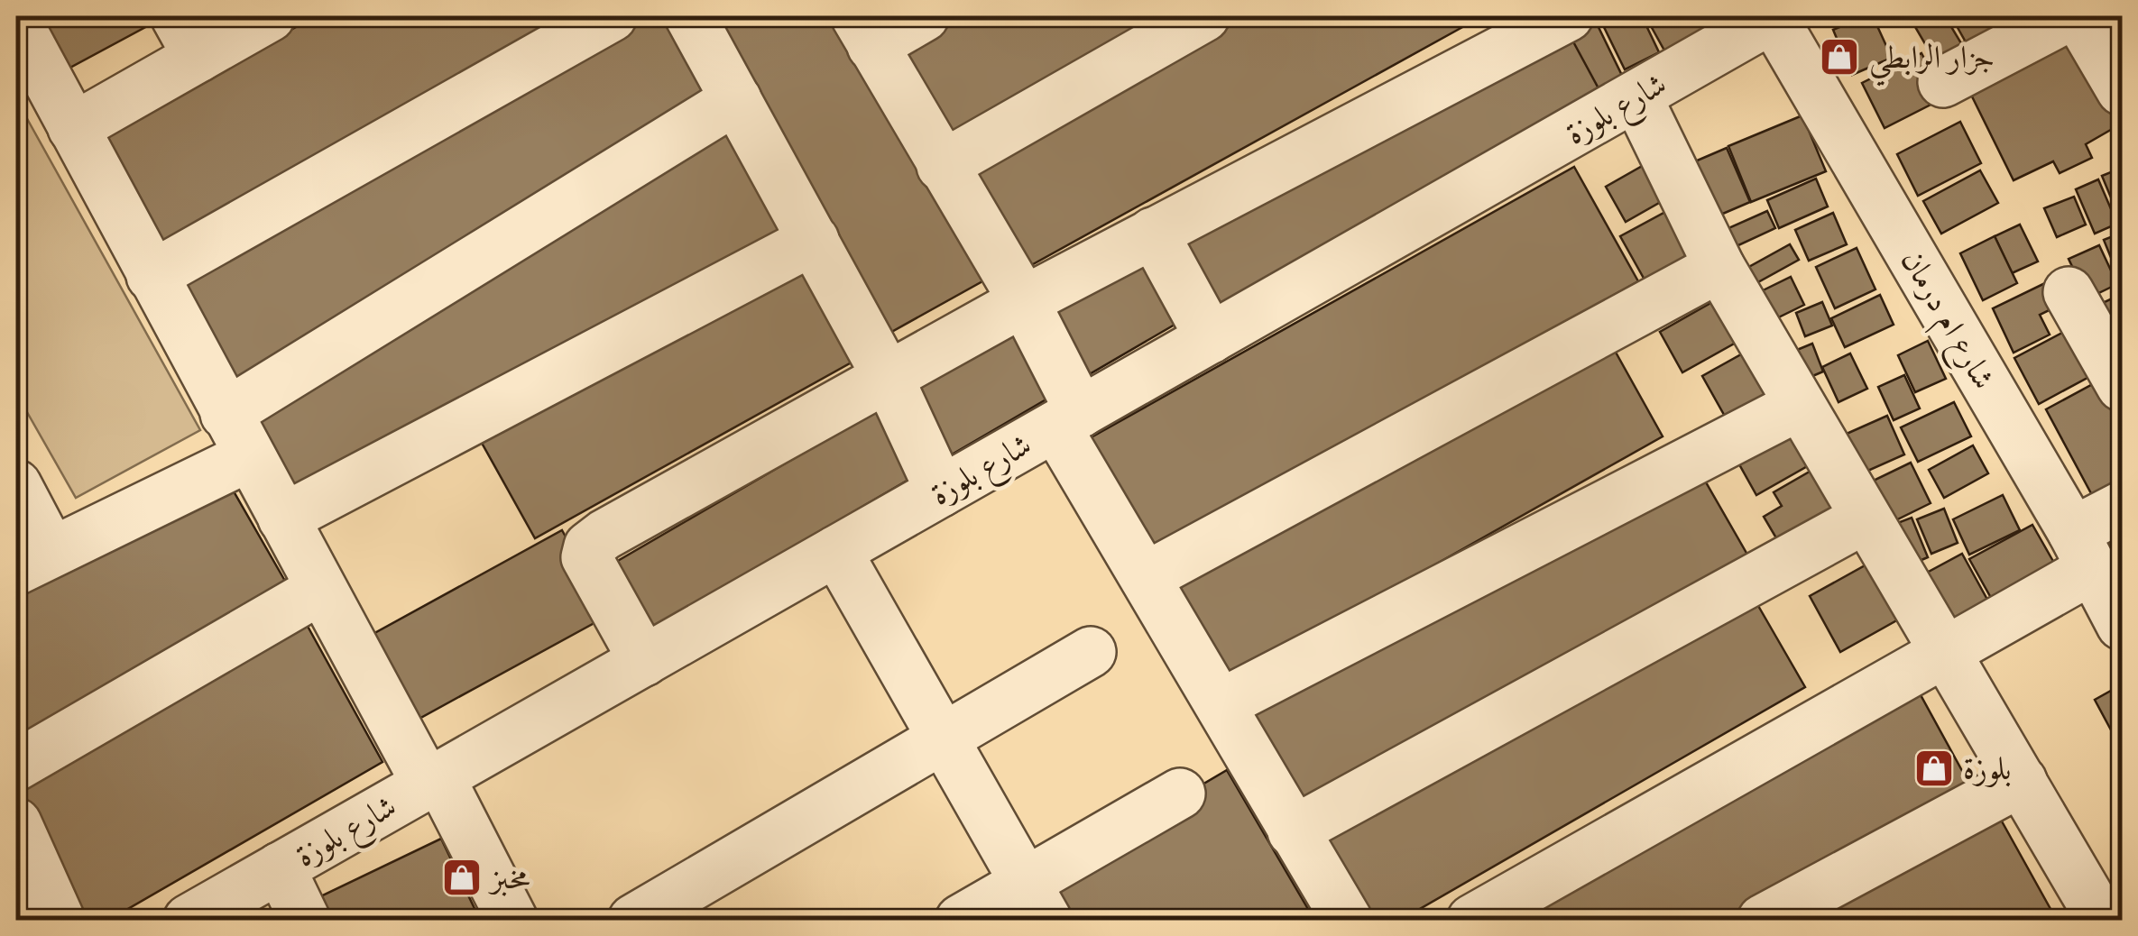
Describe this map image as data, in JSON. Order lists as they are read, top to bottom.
{
  "streets": {
    "street": ["شارع بلوزة", "شارع ام درمان"]
  },
  "crossings": [
    ["شارع بلوزة", "شارع ام درمان"]
  ],
  "places": {
    "shop": ["جزار الرابطي", "بلوزة", "مخبز"]
  }
}
